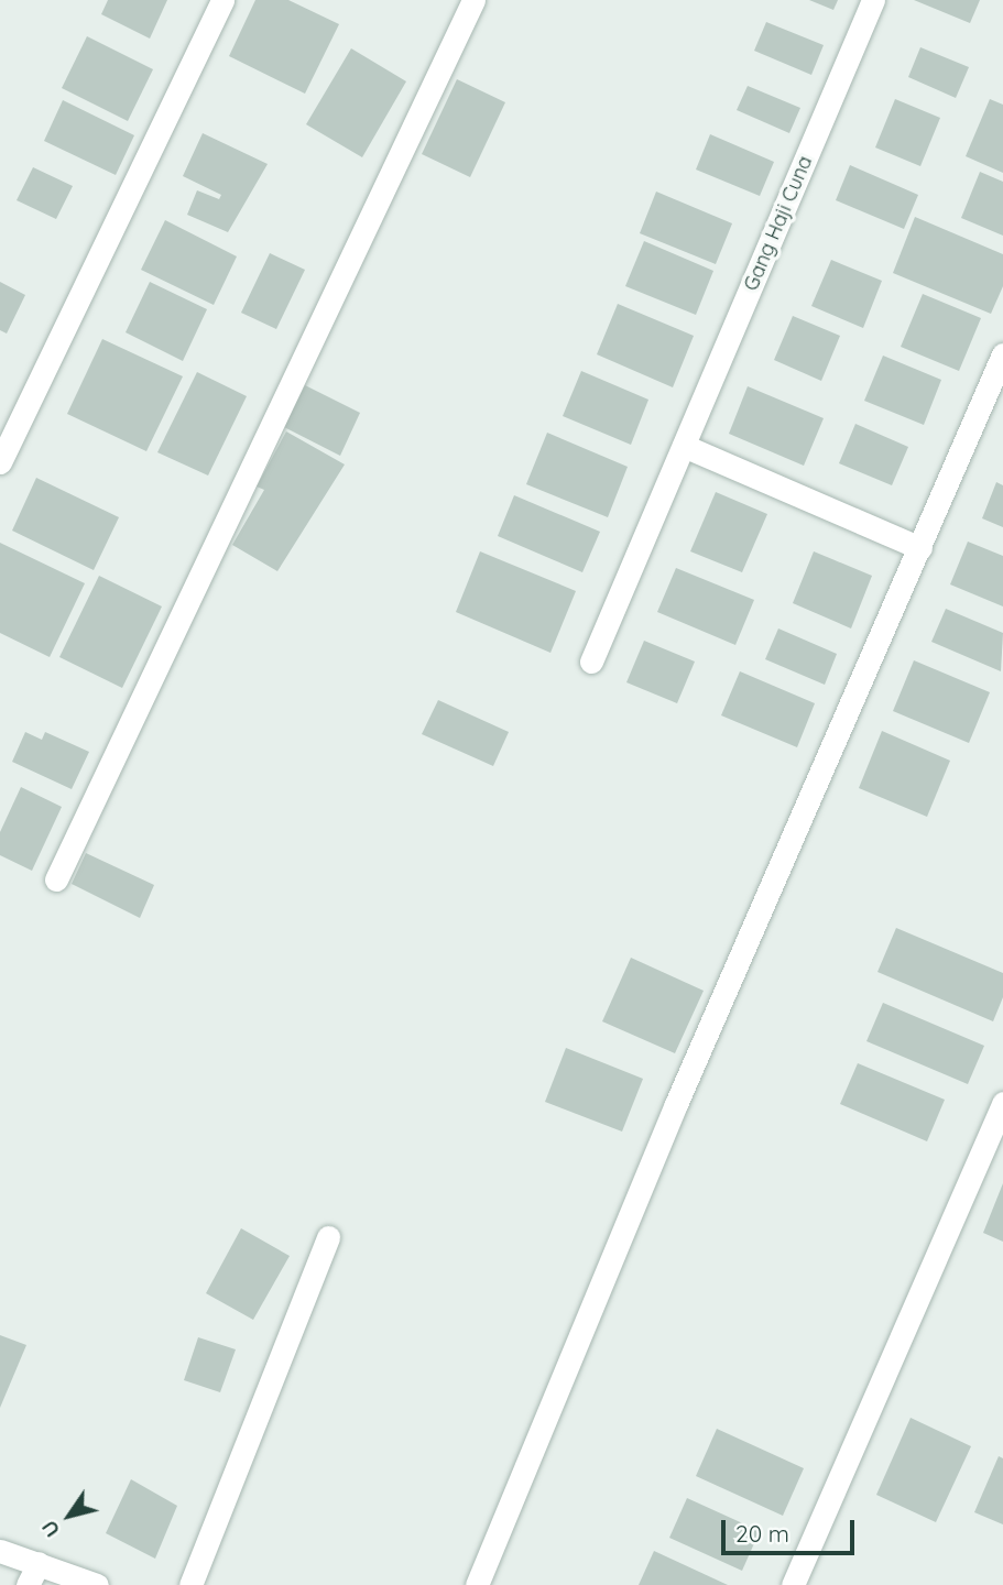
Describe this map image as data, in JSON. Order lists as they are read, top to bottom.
{
  "streets": {
    "street": ["Gang Haji Cuna"]
  },
  "scale_bar": "20 m",
  "north": "bottom left"
}
